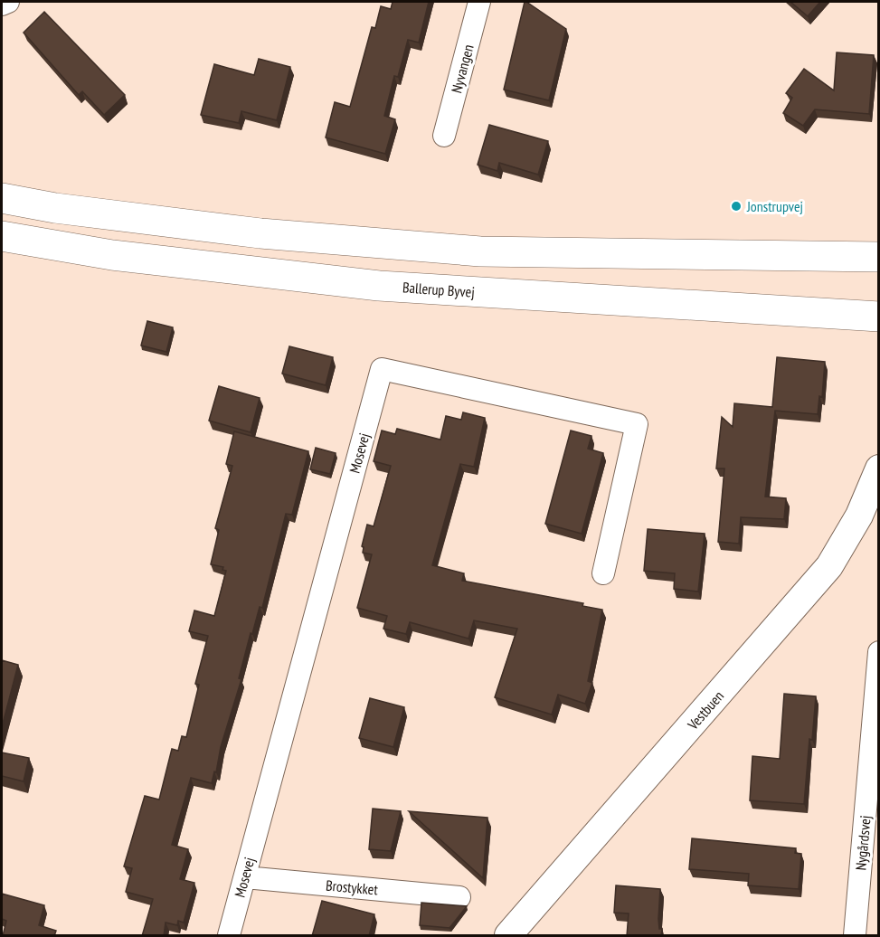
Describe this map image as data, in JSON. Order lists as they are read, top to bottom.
{
  "streets": {
    "main road": ["Ballerup Byvej"],
    "street": [
      "Nyvangen",
      "Mosevej",
      "Vestbuen",
      "Nygårdsvej",
      "Brostykket"
    ]
  },
  "crossings": [
    ["Mosevej", "Brostykket"]
  ],
  "places": ["Jonstrupvej"]
}
